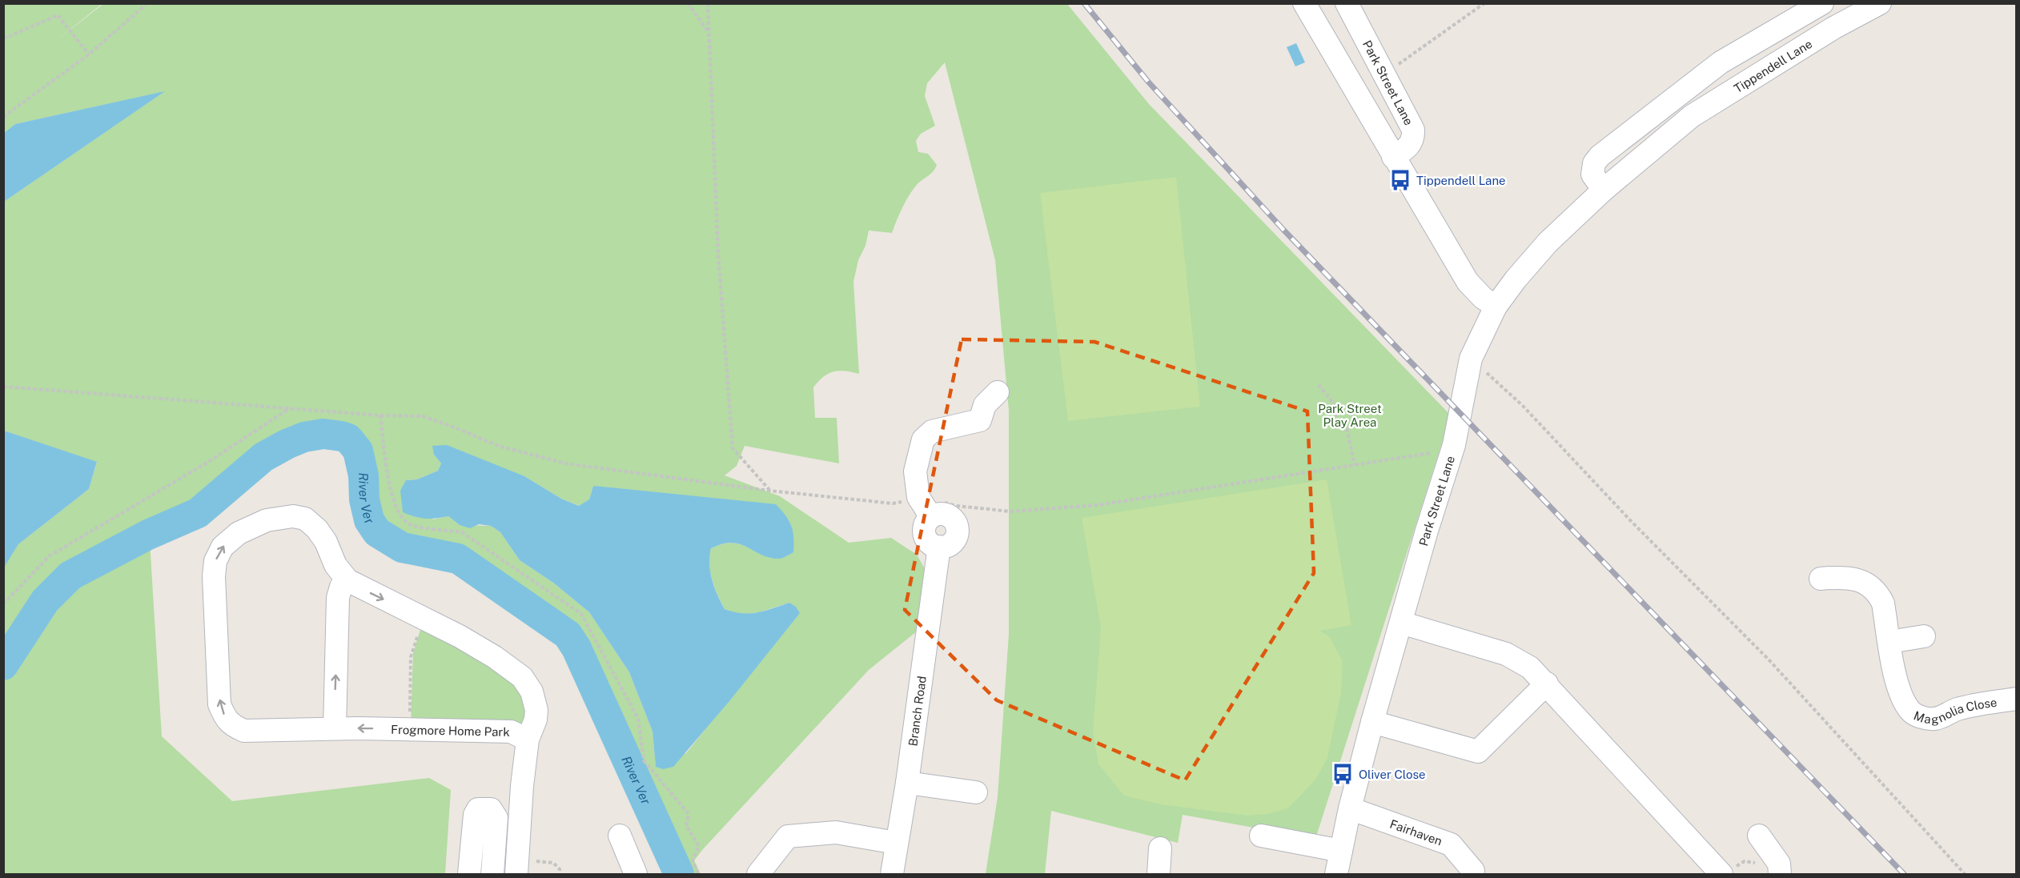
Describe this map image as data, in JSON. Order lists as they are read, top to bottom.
{
  "streets": {
    "street": [
      "Tippendell Lane",
      "Park Street Lane",
      "Magnolia Close",
      "Branch Road",
      "Frogmore Home Park",
      "Fairhaven"
    ]
  },
  "crossings": [
    ["Tippendell Lane", "Park Street Lane"],
    ["Park Street Lane", "Fairhaven"]
  ],
  "water": ["River Ver"],
  "parks": ["Park Street Play Area"],
  "places": {
    "bus stop": ["Tippendell Lane", "Oliver Close"]
  }
}
